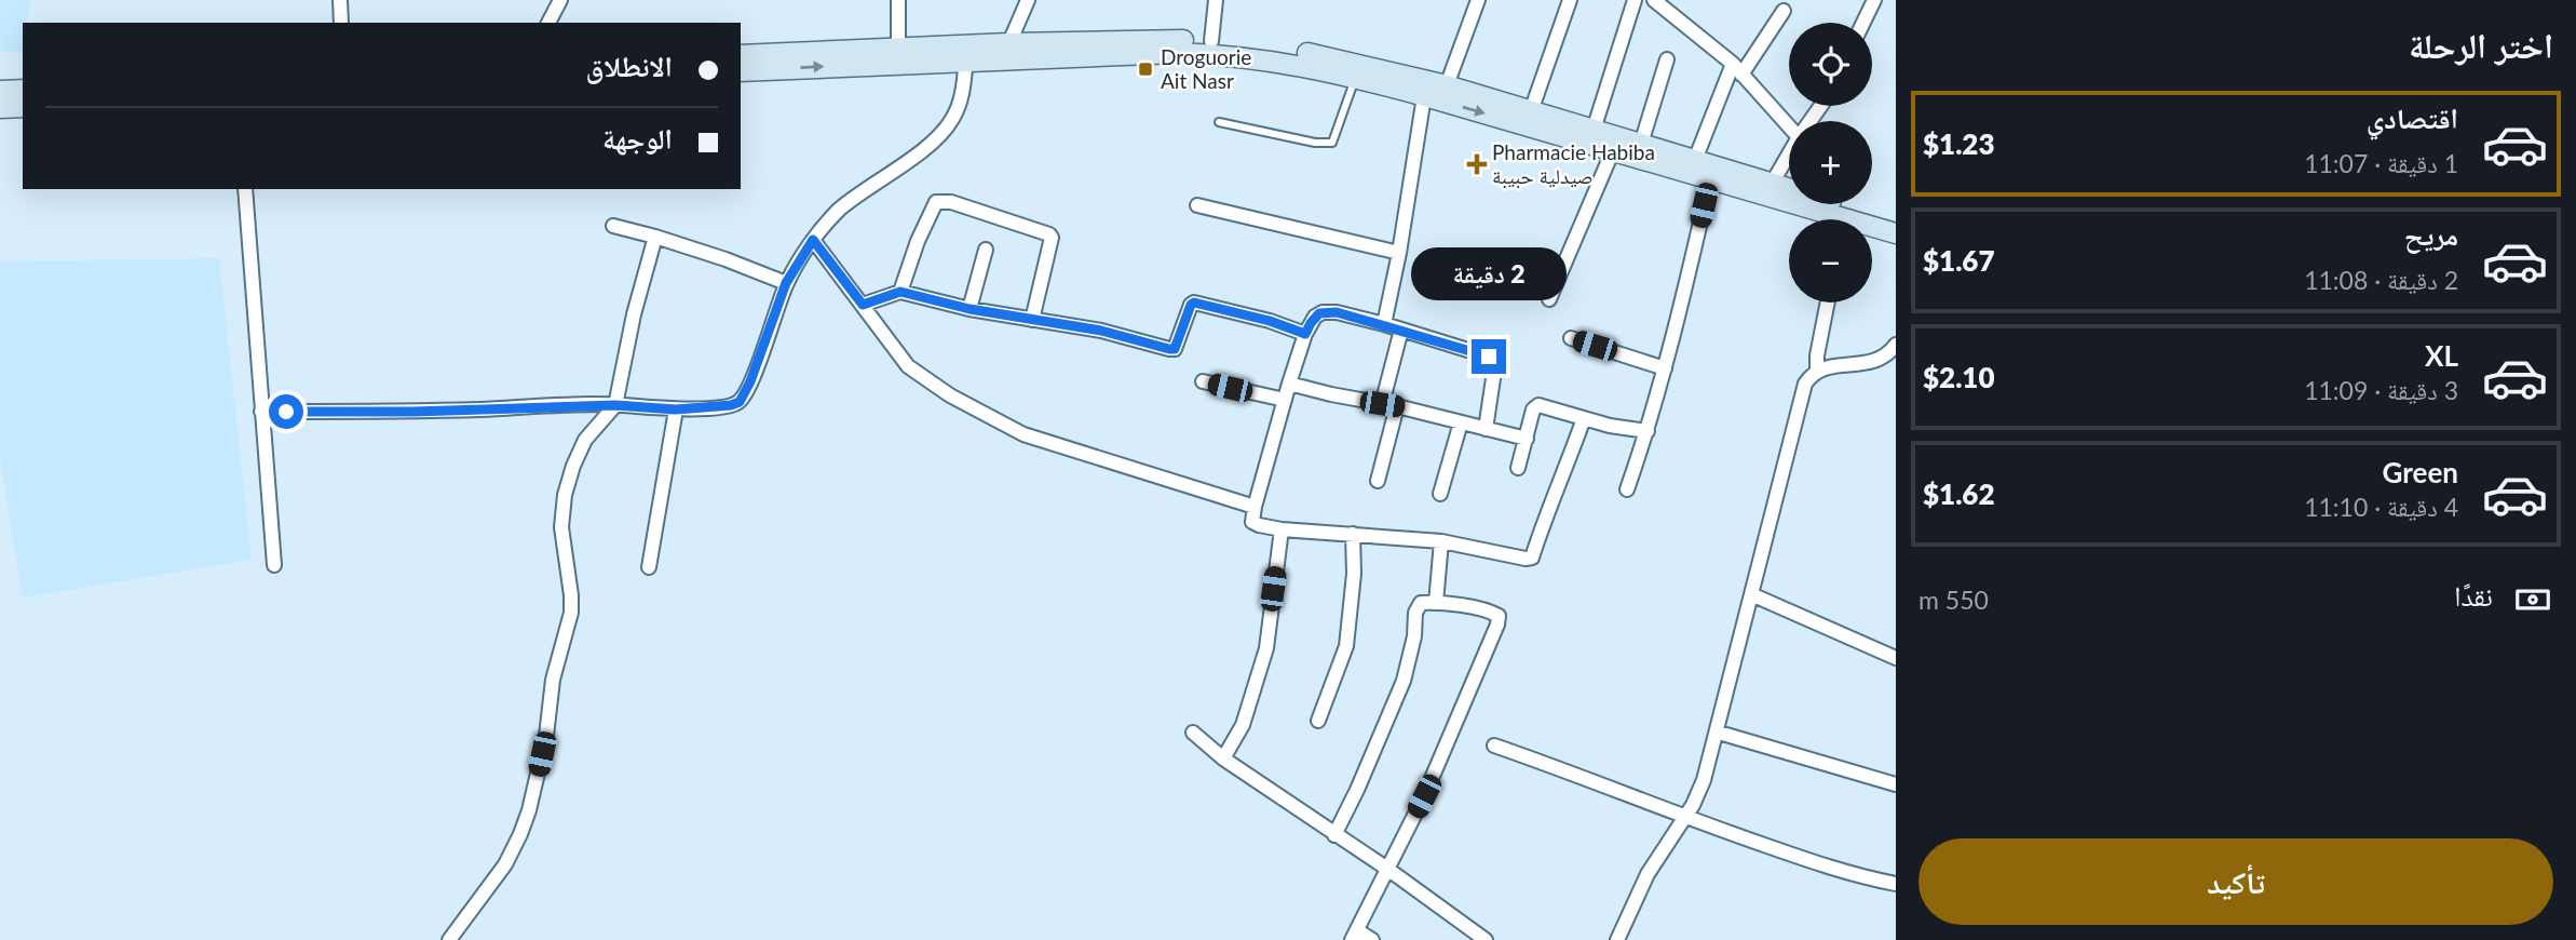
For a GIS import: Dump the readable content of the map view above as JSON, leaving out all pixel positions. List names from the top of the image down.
{
  "places": {
    "transit": ["Droguorie Ait Nasr"],
    "health": ["Pharmacie Habiba صيدلية حبيبة"]
  },
  "page": {
    "heading": "اختر الرحلة",
    "map_buttons": ["+", "−"],
    "banner": ["الانطلاق", "الوجهة"],
    "list": [
      {
        "name": "اقتصادي",
        "note": "1 دقيقة · 11:07",
        "value": "$1.23"
      },
      {
        "name": "مريح",
        "note": "2 دقيقة · 11:08",
        "value": "$1.67"
      },
      {
        "name": "XL",
        "note": "3 دقيقة · 11:09",
        "value": "$2.10"
      },
      {
        "name": "Green",
        "note": "4 دقيقة · 11:10",
        "value": "$1.62"
      }
    ],
    "bubble": "2 دقيقة",
    "pay": ["نقدًا", "550 m"],
    "buttons": "تأكيد"
  }
}
